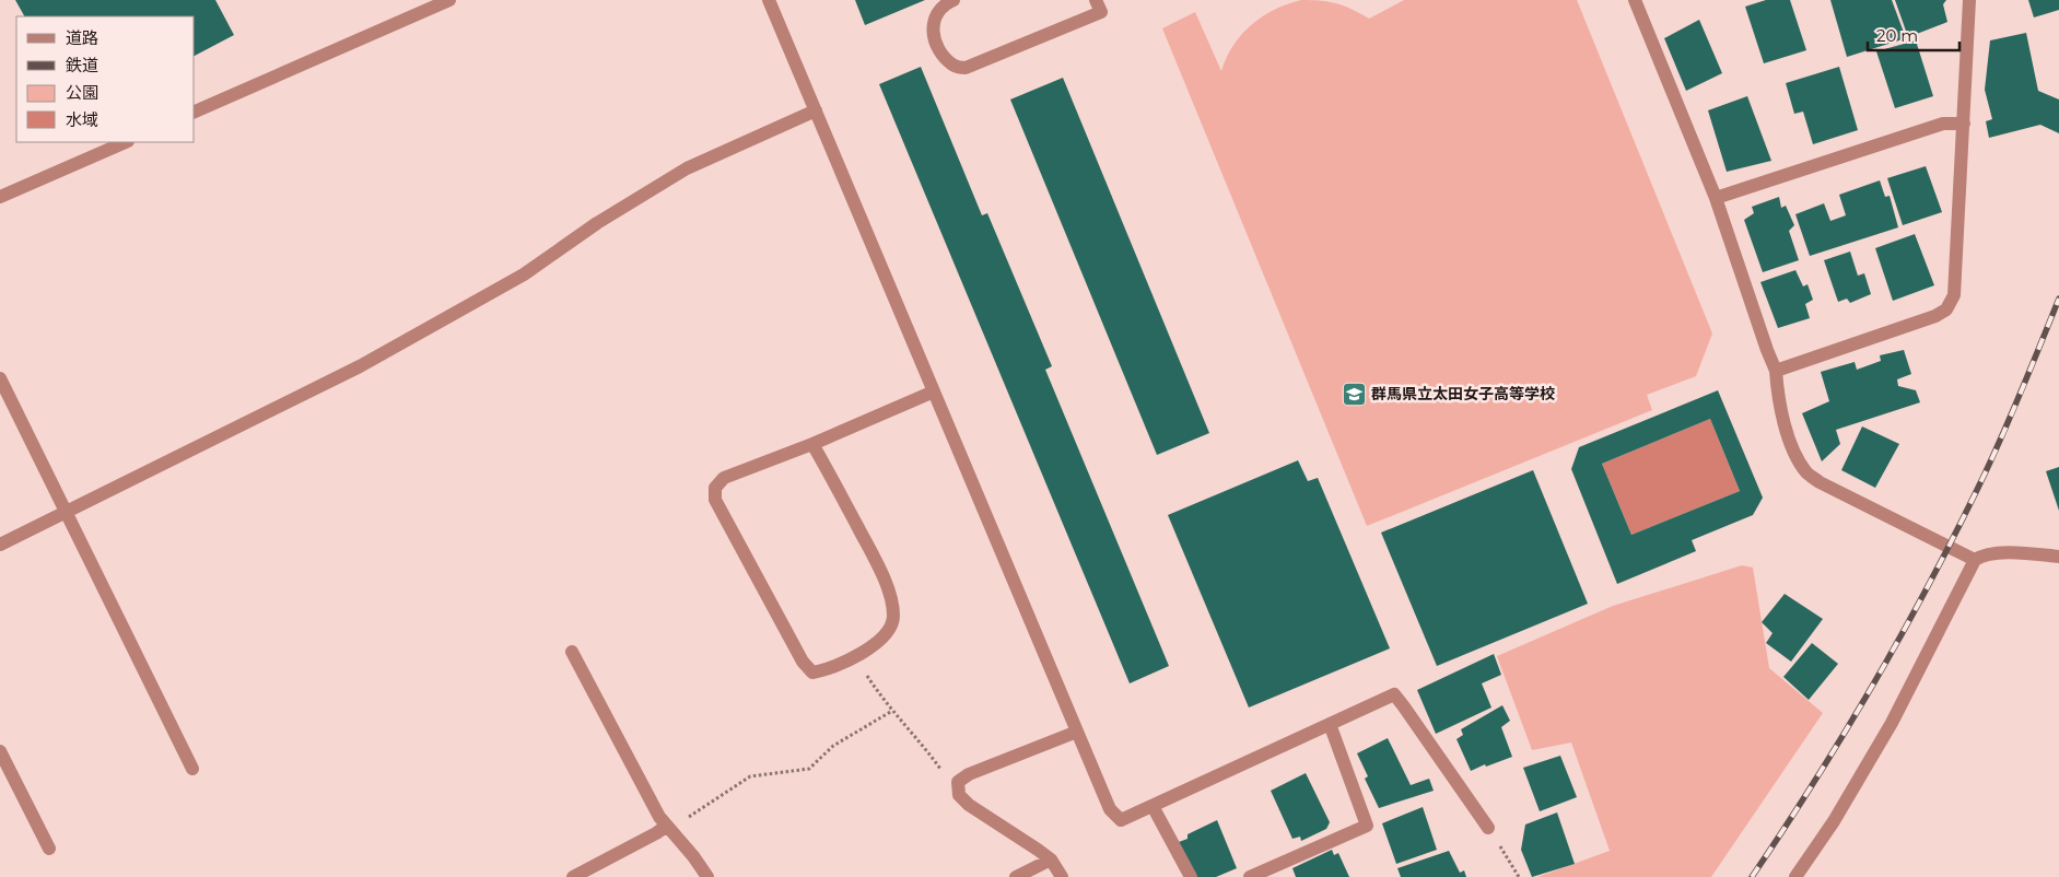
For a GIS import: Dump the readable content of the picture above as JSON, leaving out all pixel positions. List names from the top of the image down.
{
  "places": {
    "school or university": ["群馬県立太田女子高等学校"]
  },
  "legend": [
    "道路",
    "鉄道",
    "公園",
    "水域"
  ],
  "scale_bar": "20 m"
}
